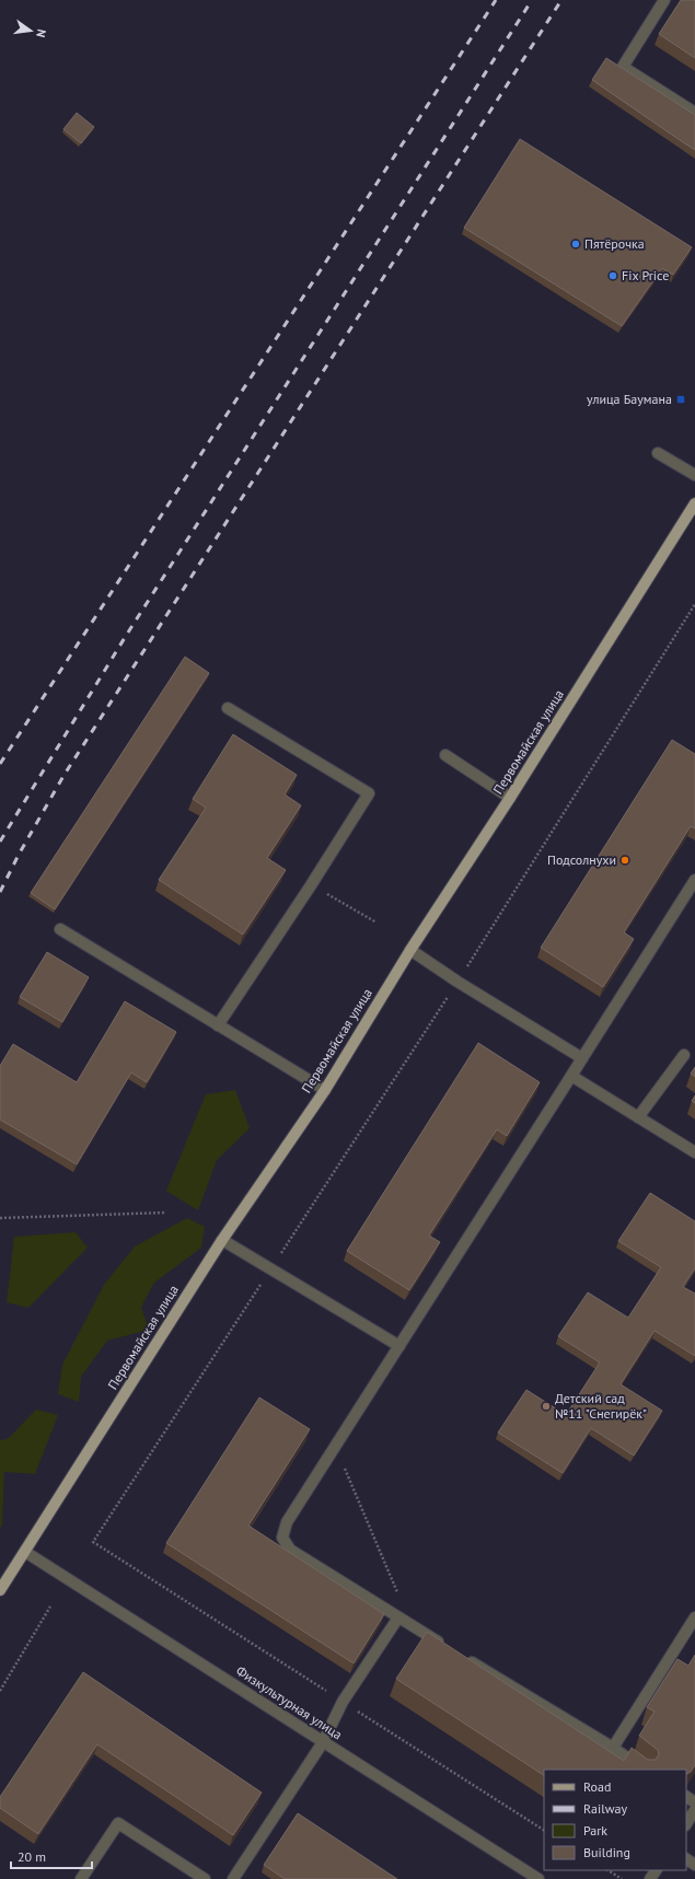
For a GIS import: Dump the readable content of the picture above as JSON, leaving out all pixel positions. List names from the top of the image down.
{
  "streets": {
    "main road": ["Первомайская улица"],
    "street": ["Физкультурная улица"]
  },
  "crossings": [
    ["Первомайская улица", "Физкультурная улица"]
  ],
  "places": {
    "other": [
      "Пятёрочка",
      "Fix Price",
      "Подсолнухи",
      "Детский сад №11 \"Снегирёк\""
    ],
    "transit": ["улица Баумана"]
  },
  "legend": [
    "Road",
    "Railway",
    "Park",
    "Building"
  ],
  "scale_bar": "20 m",
  "north": "right"
}
